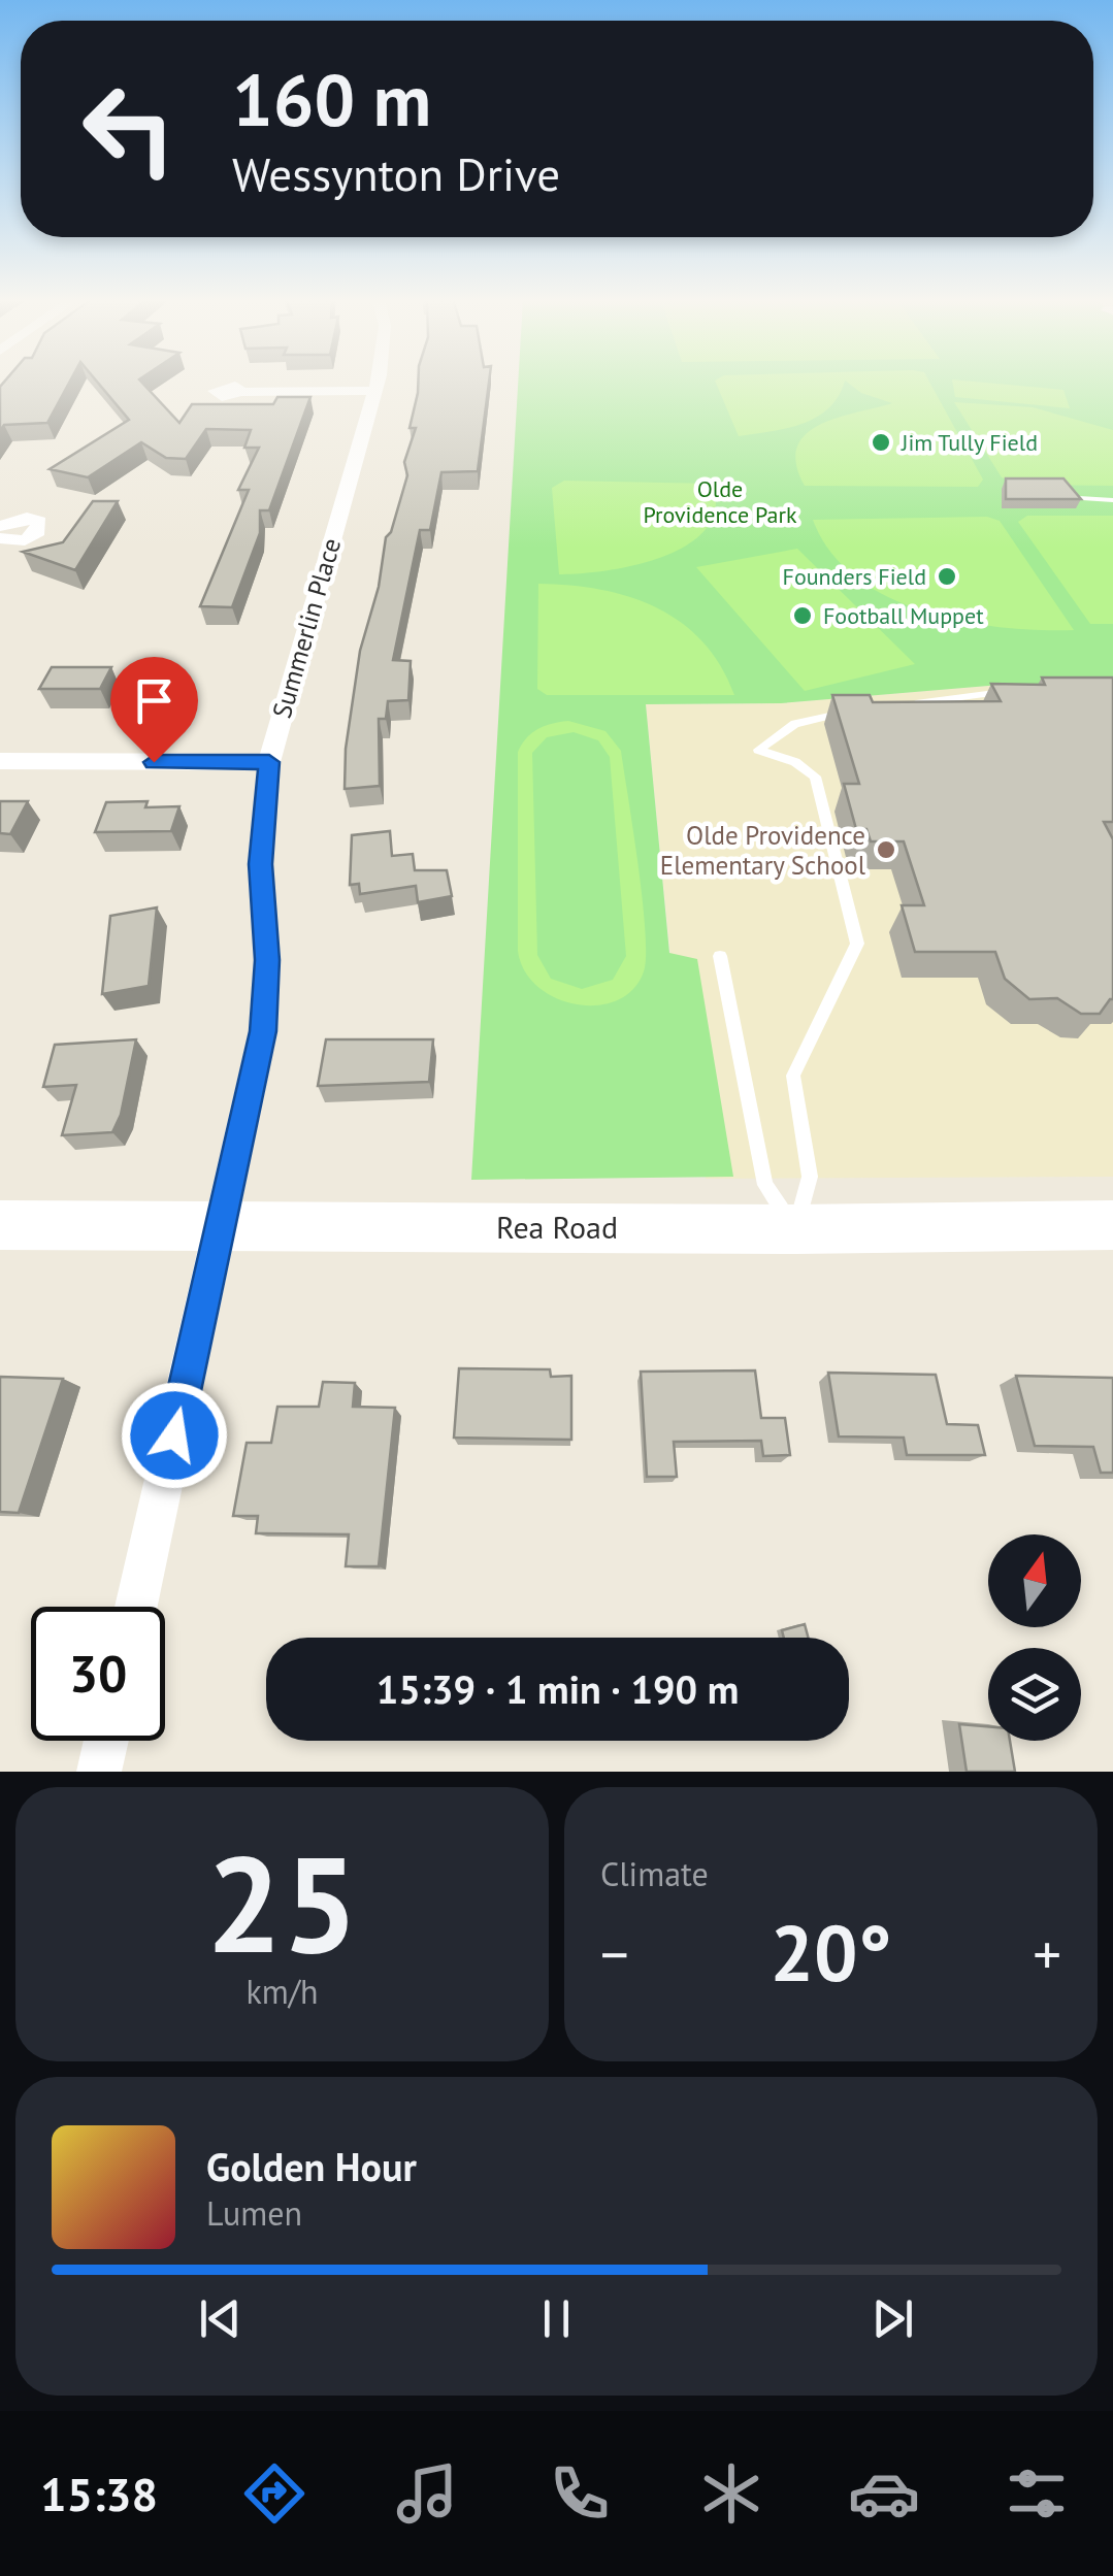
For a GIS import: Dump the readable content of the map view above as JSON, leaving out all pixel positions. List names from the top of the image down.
{
  "streets": {
    "main road": ["Rea Road"],
    "street": ["Summerlin Place"]
  },
  "crossings": [
    ["Summerlin Place", "Rea Road"]
  ],
  "parks": ["Olde Providence Park"],
  "places": [
    "Jim Tully Field",
    "Founders Field",
    "Football Muppet",
    "Olde Providence Elementary School"
  ],
  "north": "top",
  "page": {
    "turn": ["160 m", "Wessynton Drive"],
    "limit": "30",
    "trip": "15:39 · 1 min · 190 m",
    "tile": [
      ["25", "km/h"],
      "Climate"
    ],
    "heat": ["−", "20°", "+"],
    "song": ["Golden Hour", "Lumen"],
    "tabs": "15:38"
  }
}
